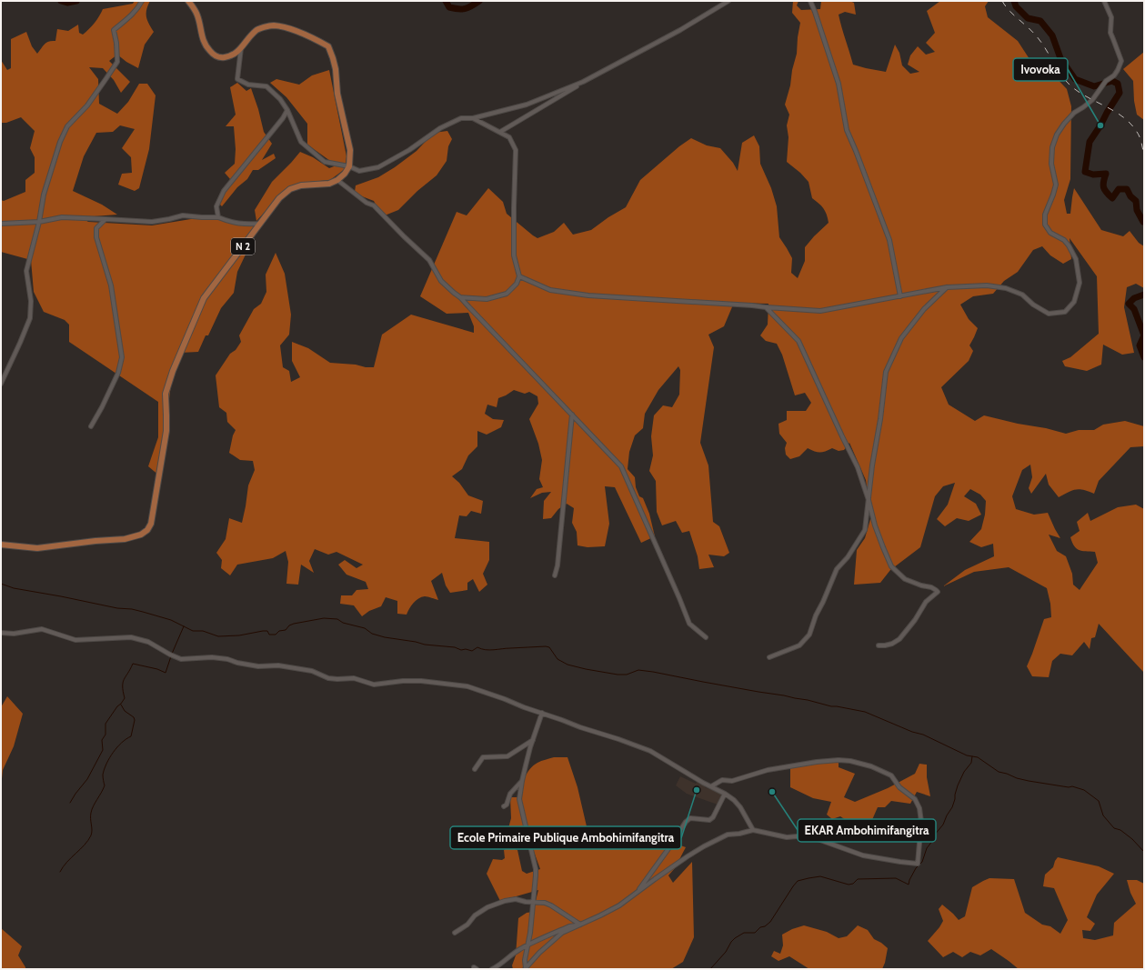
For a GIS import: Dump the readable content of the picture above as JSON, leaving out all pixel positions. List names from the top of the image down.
{
  "streets": {
    "main road": ["N 2"]
  },
  "places": ["Ivovoka", "Ecole Primaire Publique Ambohimifangitra", "EKAR Ambohimifangitra"]
}
